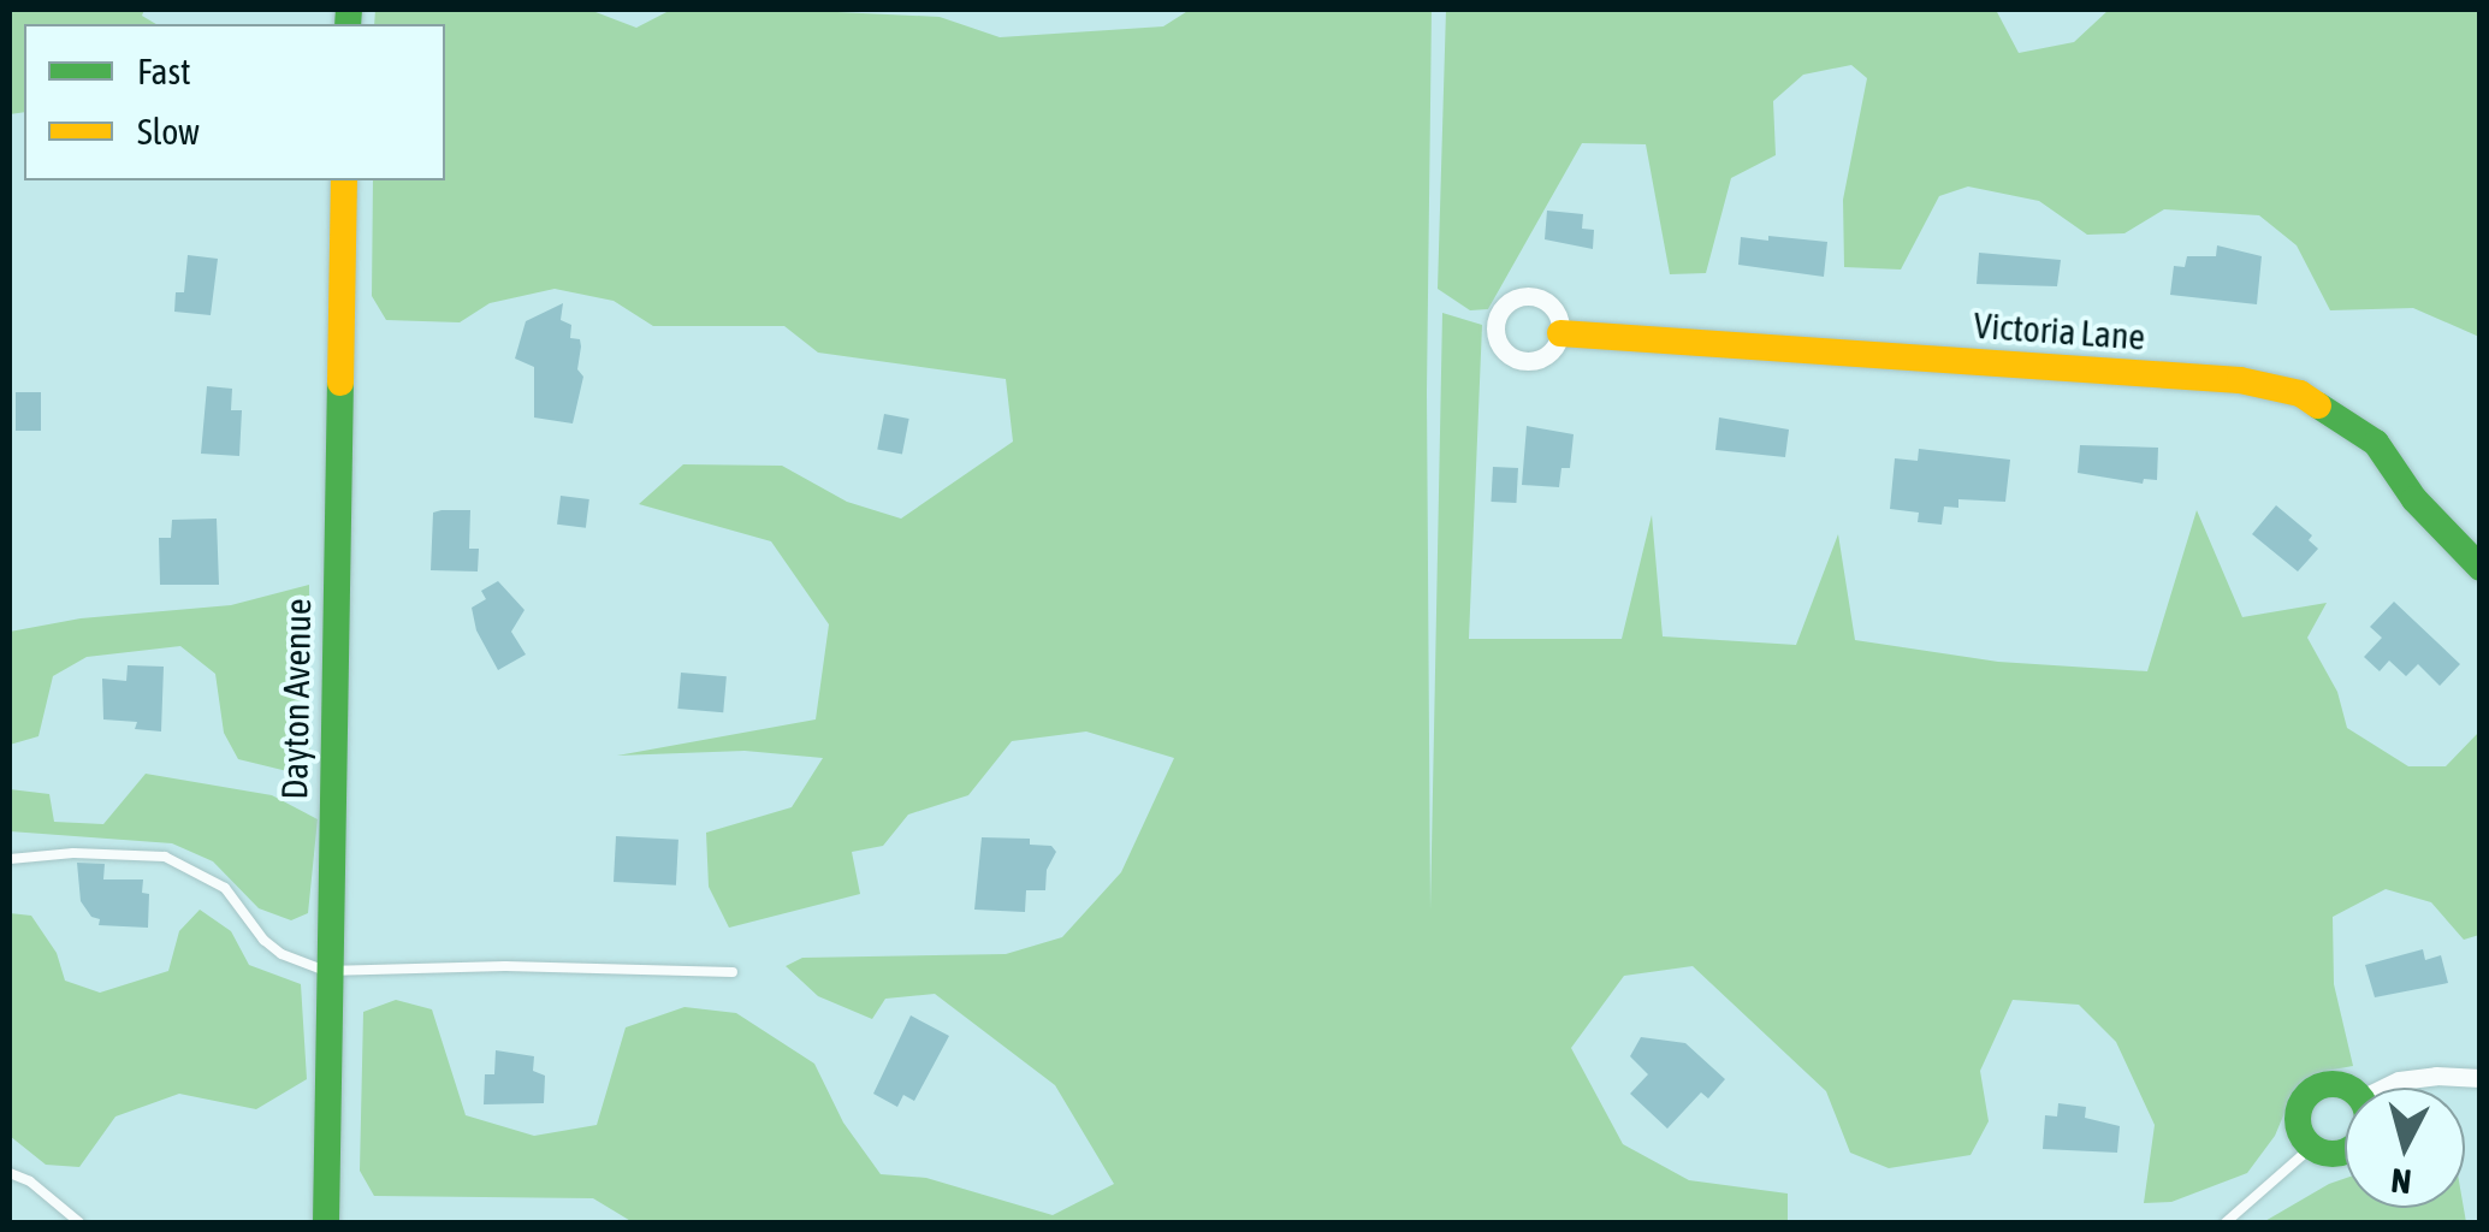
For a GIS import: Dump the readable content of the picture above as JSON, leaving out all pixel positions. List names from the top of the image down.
{
  "streets": {
    "street": ["Victoria Lane", "Dayton Avenue"]
  },
  "legend": ["Fast", "Slow"],
  "north": "bottom"
}
